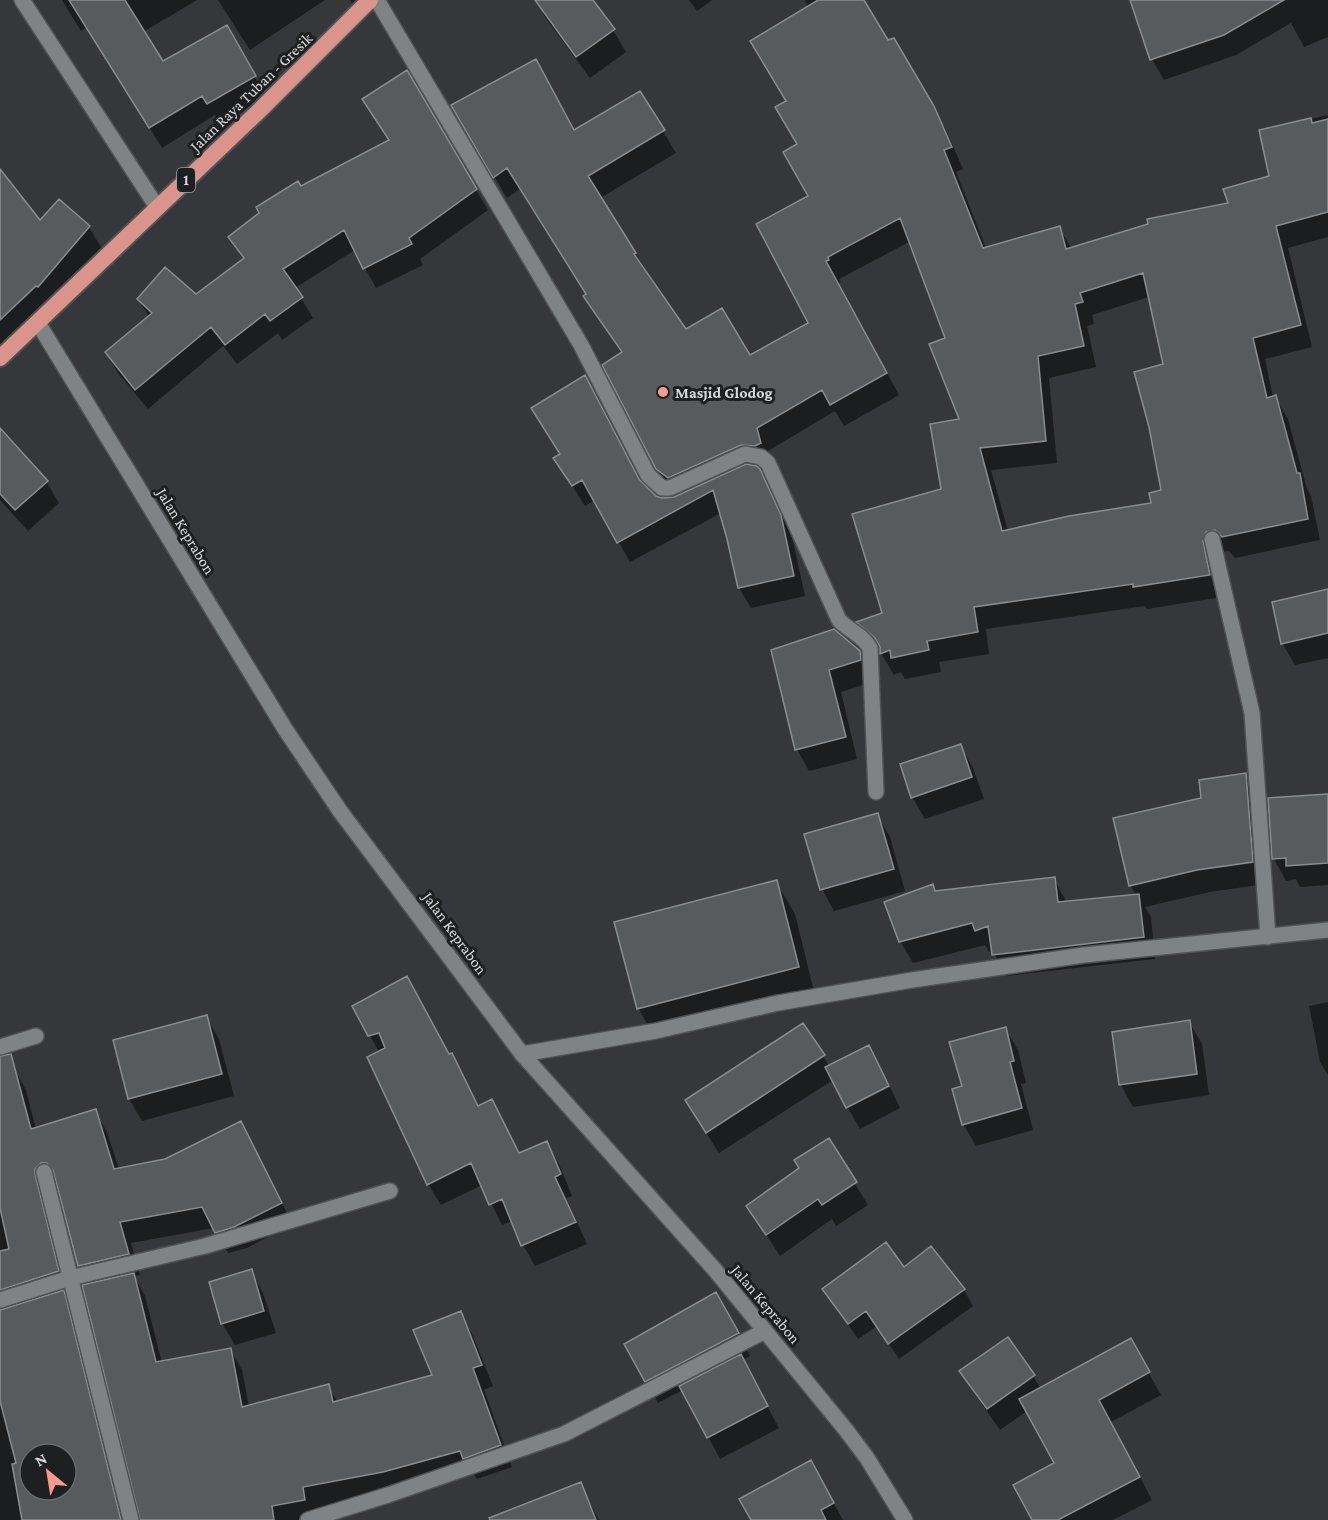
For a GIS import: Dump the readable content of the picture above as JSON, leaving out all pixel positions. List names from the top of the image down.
{
  "streets": {
    "highway": ["Jalan Raya Tuban - Gresik", "1"],
    "street": ["Jalan Keprabon"]
  },
  "crossings": [
    ["Jalan Raya Tuban - Gresik", "Jalan Keprabon"]
  ],
  "places": ["Masjid Glodog"],
  "north": "top left"
}
